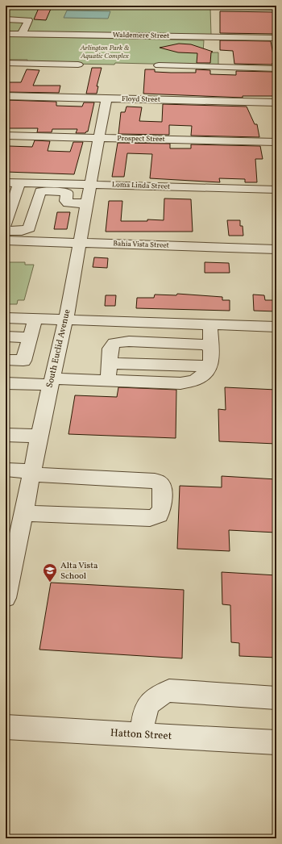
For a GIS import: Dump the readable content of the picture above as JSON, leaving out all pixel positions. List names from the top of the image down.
{
  "streets": {
    "street": [
      "Waldemere Street",
      "Floyd Street",
      "Prospect Street",
      "Loma Linda Street",
      "Bahia Vista Street",
      "South Euclid Avenue",
      "Hatton Street"
    ]
  },
  "crossings": [
    ["Floyd Street", "South Euclid Avenue"],
    ["Prospect Street", "South Euclid Avenue"],
    ["Loma Linda Street", "South Euclid Avenue"],
    ["Bahia Vista Street", "South Euclid Avenue"]
  ],
  "parks": ["Arlington Park & Aquatic Complex"],
  "places": {
    "school or university": ["Alta Vista School"]
  }
}
